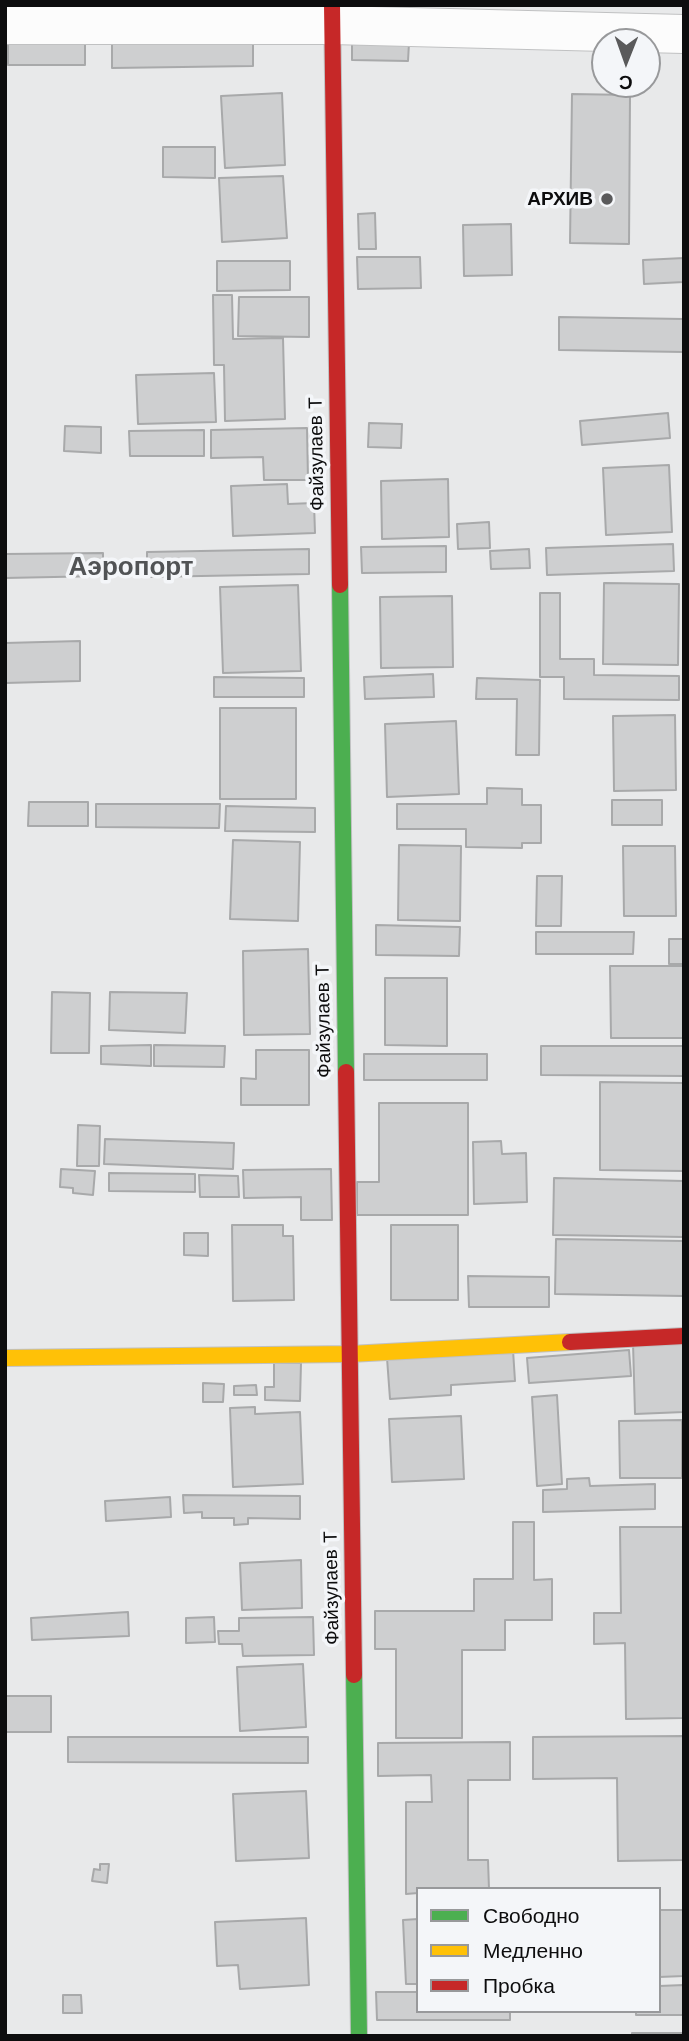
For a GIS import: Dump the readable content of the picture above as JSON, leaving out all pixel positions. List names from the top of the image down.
{
  "streets": {
    "street": ["Файзулаев Т"]
  },
  "districts": ["Аэропорт"],
  "places": ["АРХИВ"],
  "legend": ["Свободно", "Медленно", "Пробка"],
  "north": "bottom"
}
